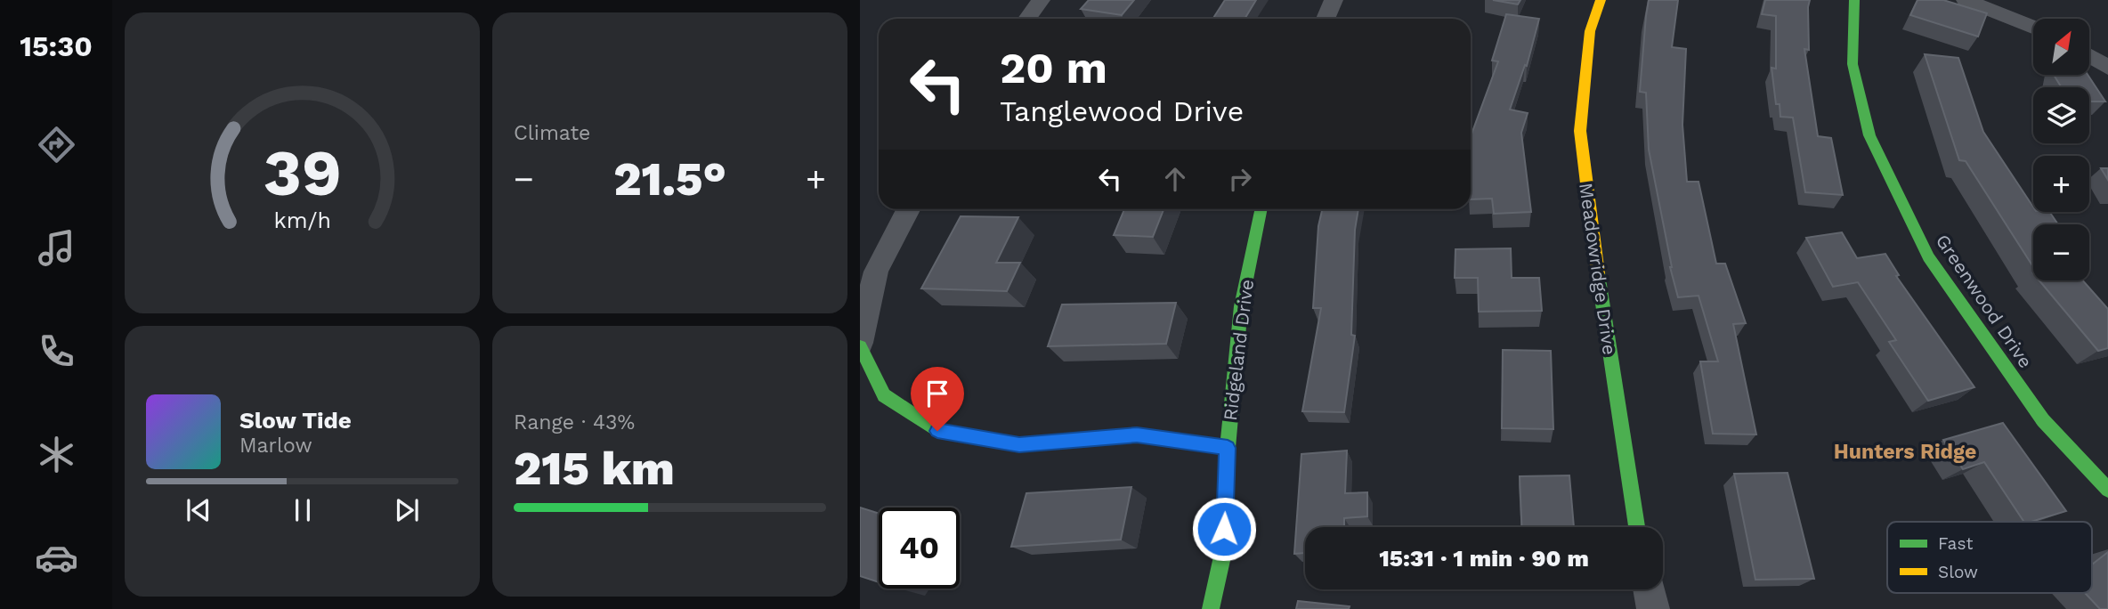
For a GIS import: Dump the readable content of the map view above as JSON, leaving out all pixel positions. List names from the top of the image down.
{
  "streets": {
    "street": ["Meadowridge Drive", "Greenwood Drive", "Ridgeland Drive"]
  },
  "districts": ["Hunters Ridge"],
  "legend": ["Fast", "Slow"],
  "north": "top right",
  "page": {
    "tabs": "15:30",
    "tile": [
      "Climate",
      ["Range · 43%", "215 km"]
    ],
    "map_buttons": ["+", "−"],
    "turn": ["20 m", "Tanglewood Drive"],
    "heat": ["−", "21.5°", "+"],
    "song": ["Slow Tide", "Marlow"],
    "limit": "40",
    "trip": "15:31 · 1 min · 90 m",
    "gauge": ["39", "km/h"]
  }
}
